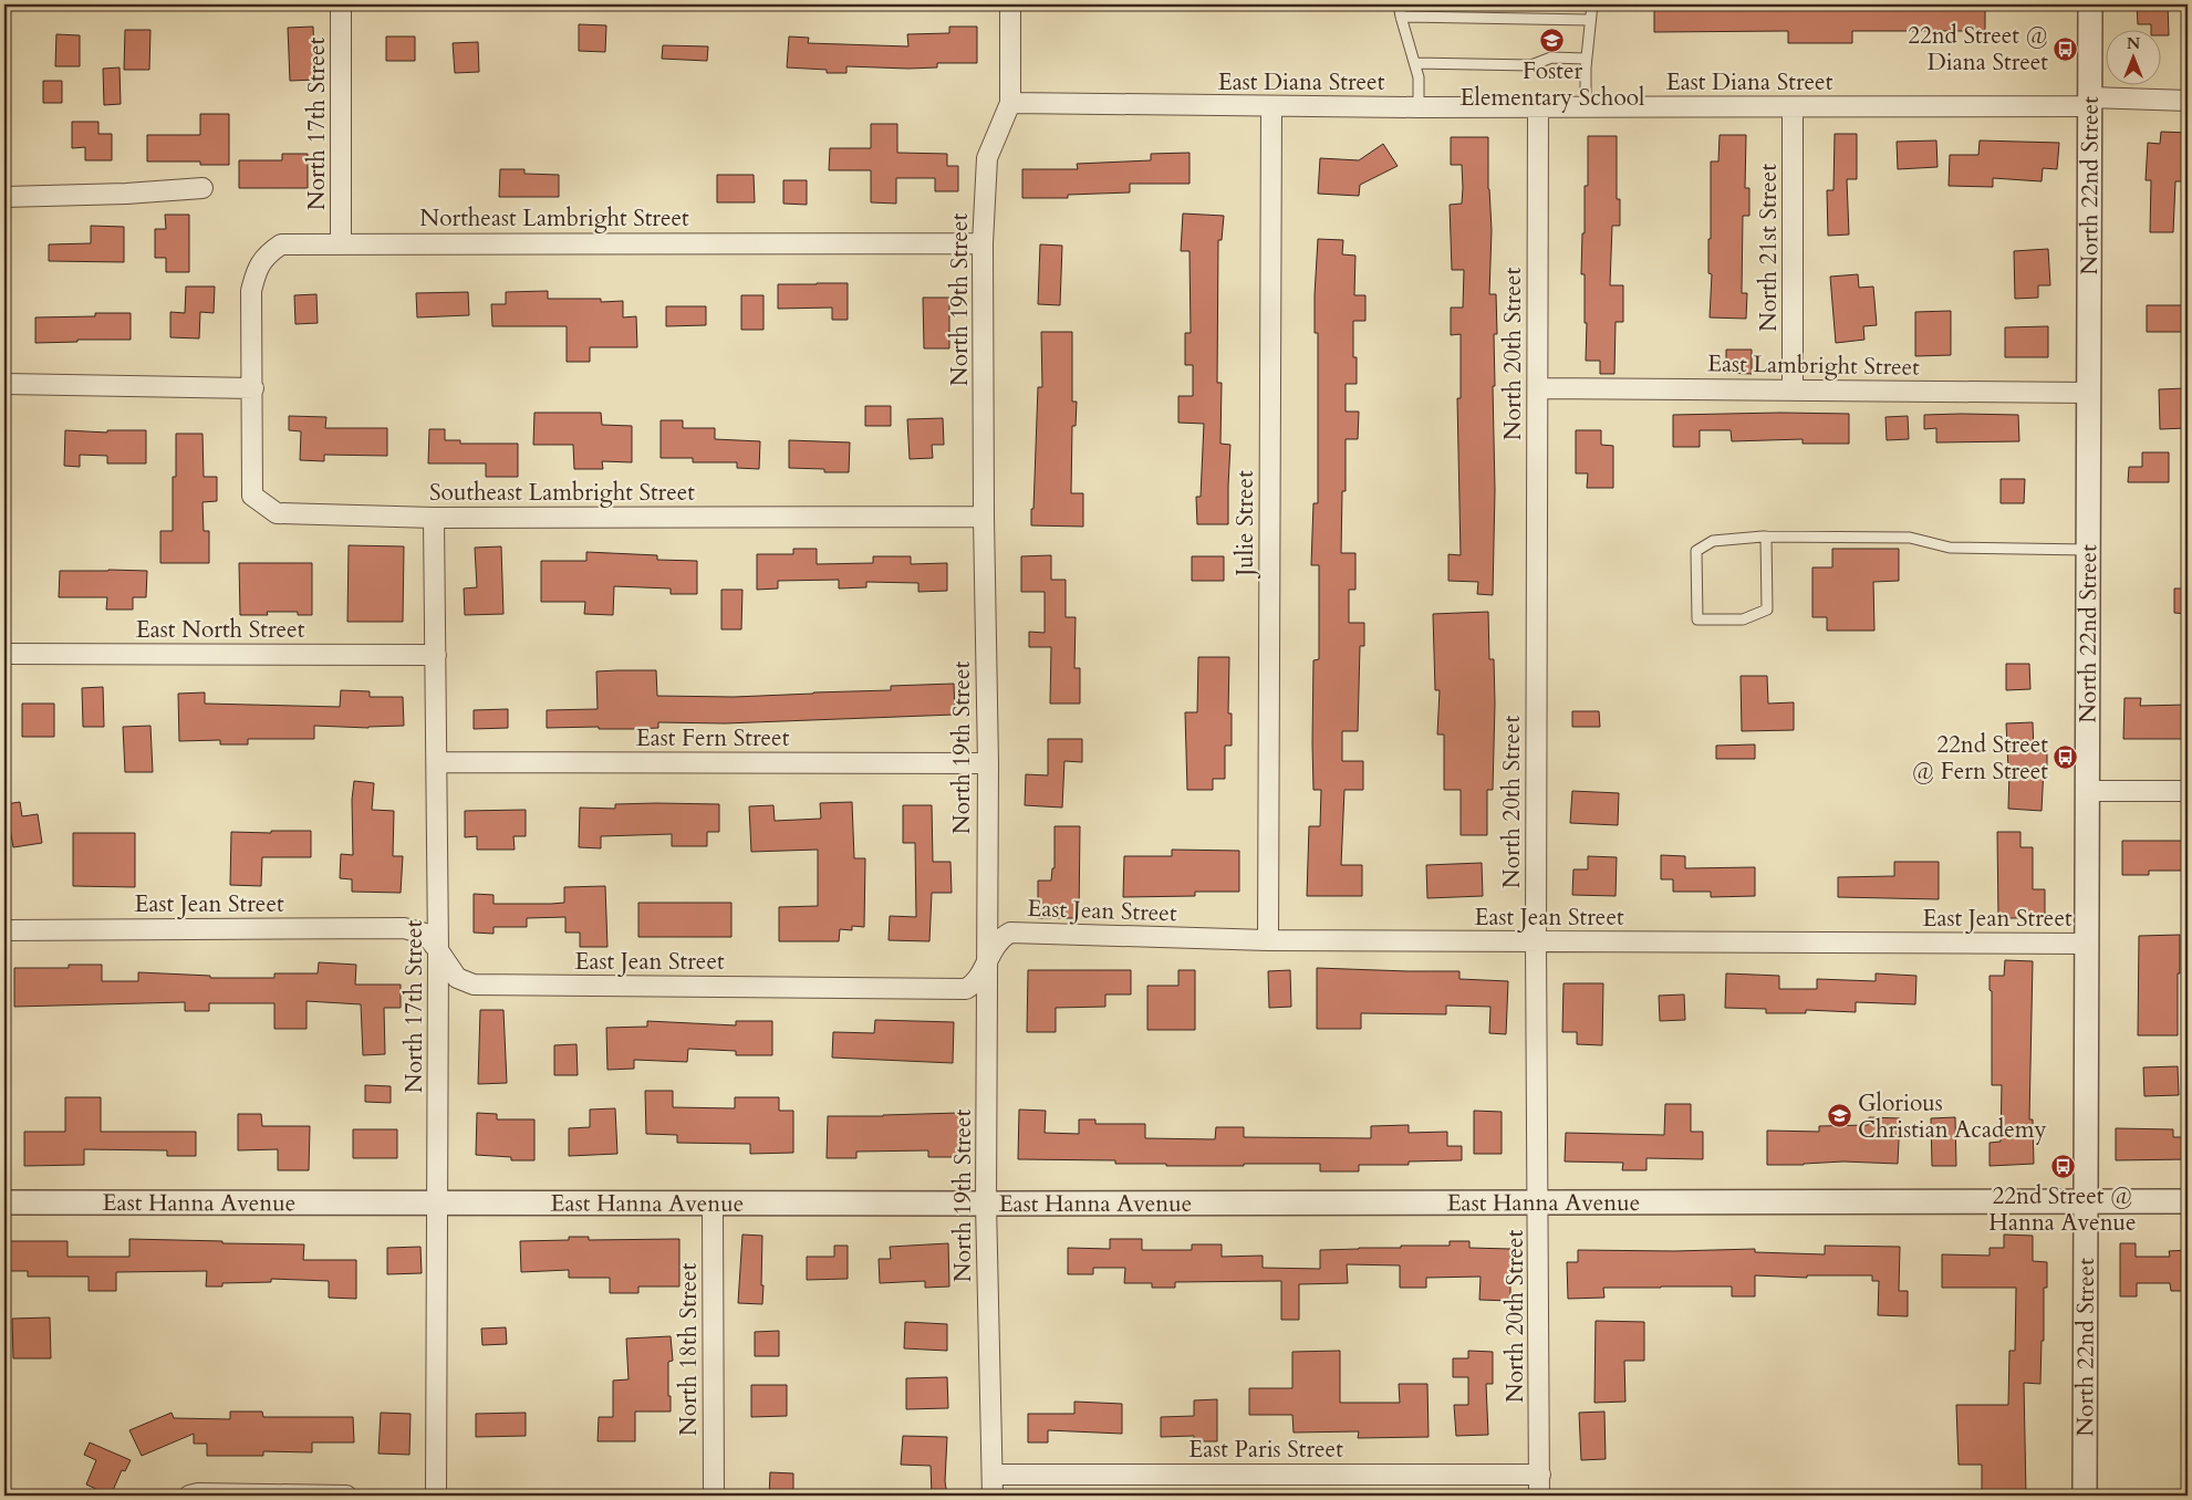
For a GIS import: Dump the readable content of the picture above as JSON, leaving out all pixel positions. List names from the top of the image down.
{
  "streets": {
    "street": [
      "East Diana Street",
      "North 17th Street",
      "North 22nd Street",
      "Northeast Lambright Street",
      "North 21st Street",
      "North 19th Street",
      "North 20th Street",
      "East Lambright Street",
      "Southeast Lambright Street",
      "Julie Street",
      "East North Street",
      "East Fern Street",
      "East Jean Street",
      "East Hanna Avenue",
      "North 18th Street",
      "East Paris Street"
    ]
  },
  "crossings": [
    ["East Diana Street", "North 22nd Street"],
    ["East Diana Street", "North 21st Street"],
    ["East Diana Street", "North 19th Street"],
    ["East Diana Street", "North 20th Street"],
    ["East Diana Street", "Julie Street"],
    ["North 17th Street", "Northeast Lambright Street"],
    ["North 17th Street", "Southeast Lambright Street"],
    ["North 17th Street", "East North Street"],
    ["North 17th Street", "East Fern Street"],
    ["North 17th Street", "East Jean Street"],
    ["North 17th Street", "East Hanna Avenue"],
    ["North 22nd Street", "East Lambright Street"],
    ["North 22nd Street", "East Jean Street"],
    ["North 22nd Street", "East Hanna Avenue"],
    ["Northeast Lambright Street", "North 19th Street"],
    ["Northeast Lambright Street", "Southeast Lambright Street"],
    ["North 21st Street", "East Lambright Street"],
    ["North 19th Street", "Southeast Lambright Street"],
    ["North 19th Street", "East Fern Street"],
    ["North 19th Street", "East Jean Street"],
    ["North 19th Street", "East Hanna Avenue"],
    ["North 19th Street", "East Paris Street"],
    ["North 20th Street", "East Lambright Street"],
    ["North 20th Street", "East Jean Street"],
    ["North 20th Street", "East Hanna Avenue"],
    ["North 20th Street", "East Paris Street"],
    ["Julie Street", "East Jean Street"],
    ["East Hanna Avenue", "North 18th Street"]
  ],
  "places": {
    "school or university": ["Foster Elementary School", "Glorious Christian Academy"],
    "bus stop": ["22nd Street @ Diana Street", "22nd Street @ Fern Street", "22nd Street @ Hanna Avenue"]
  },
  "north": "top"
}
